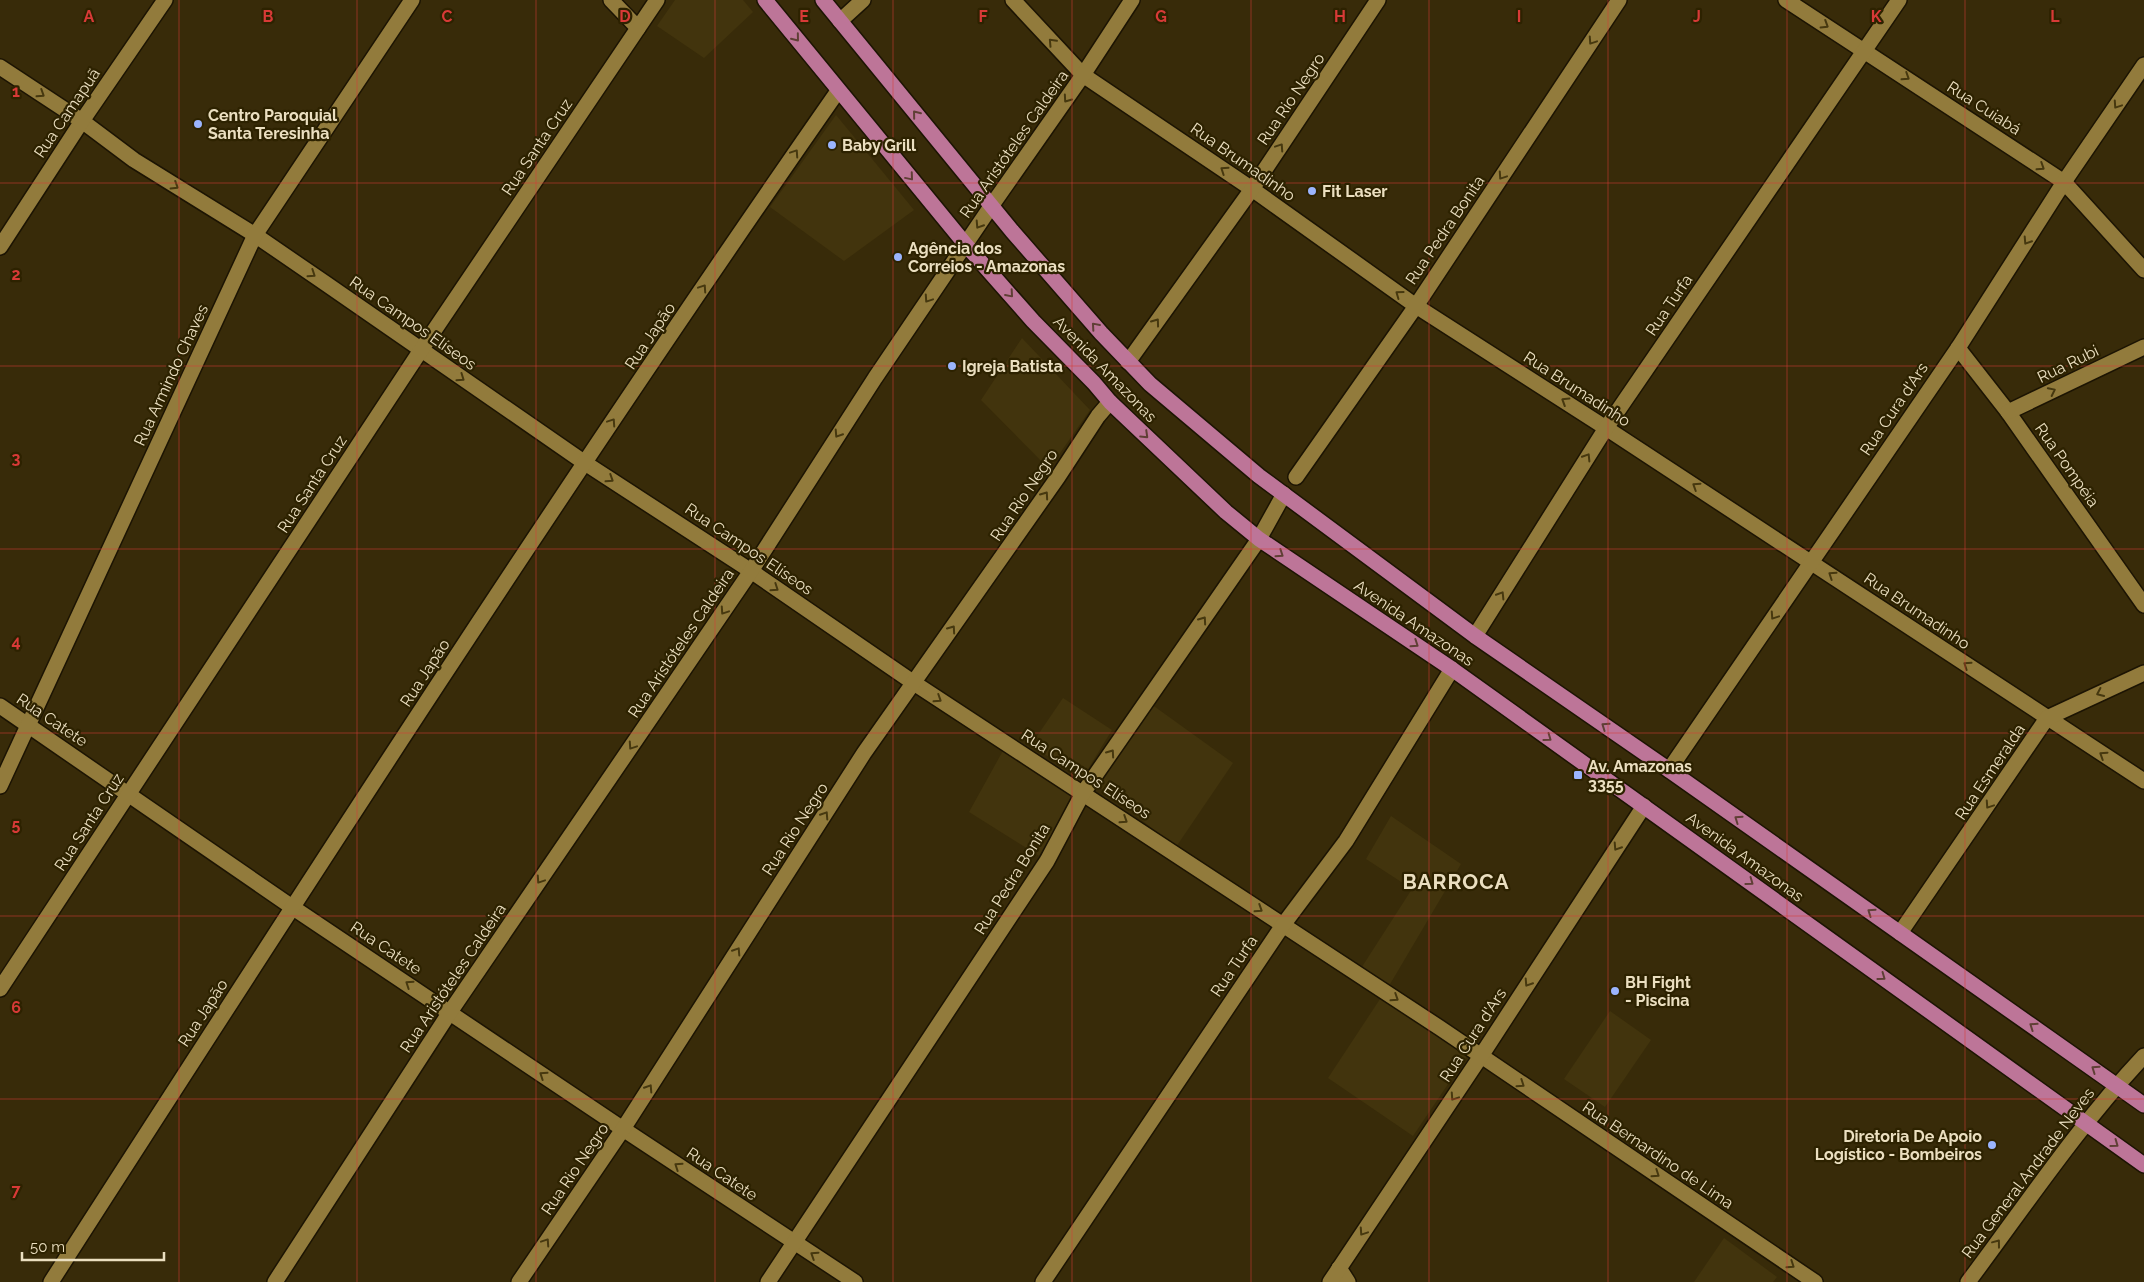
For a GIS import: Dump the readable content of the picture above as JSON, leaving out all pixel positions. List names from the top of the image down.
{
  "streets": {
    "main road": ["Avenida Amazonas"],
    "street": [
      "Rua Rio Negro",
      "Rua Cuiabá",
      "Rua Camapuã",
      "Rua Aristóteles Caldeira",
      "Rua Santa Cruz",
      "Rua Brumadinho",
      "Rua Pedra Bonita",
      "Rua Turfa",
      "Rua Campos Elíseos",
      "Rua Japão",
      "Rua Rubi",
      "Rua Armindo Chaves",
      "Rua Cura d'Ars",
      "Rua Pompéia",
      "Rua Catete",
      "Rua Esmeralda",
      "Rua Bernardino de Lima",
      "Rua General Andrade Neves"
    ]
  },
  "crossings": [
    ["Rua Rio Negro", "Rua Brumadinho"],
    ["Rua Rio Negro", "Rua Campos Elíseos"],
    ["Rua Rio Negro", "Avenida Amazonas"],
    ["Rua Rio Negro", "Rua Catete"],
    ["Rua Cuiabá", "Rua Turfa"],
    ["Rua Cuiabá", "Rua Cura d'Ars"],
    ["Rua Camapuã", "Rua Campos Elíseos"],
    ["Rua Aristóteles Caldeira", "Rua Brumadinho"],
    ["Rua Aristóteles Caldeira", "Rua Campos Elíseos"],
    ["Rua Aristóteles Caldeira", "Avenida Amazonas"],
    ["Rua Aristóteles Caldeira", "Rua Catete"],
    ["Rua Santa Cruz", "Rua Campos Elíseos"],
    ["Rua Santa Cruz", "Rua Catete"],
    ["Rua Brumadinho", "Rua Pedra Bonita"],
    ["Rua Brumadinho", "Rua Turfa"],
    ["Rua Brumadinho", "Rua Cura d'Ars"],
    ["Rua Brumadinho", "Rua Esmeralda"],
    ["Rua Pedra Bonita", "Rua Campos Elíseos"],
    ["Rua Pedra Bonita", "Avenida Amazonas"],
    ["Rua Pedra Bonita", "Rua Catete"],
    ["Rua Turfa", "Rua Campos Elíseos"],
    ["Rua Turfa", "Avenida Amazonas"],
    ["Rua Campos Elíseos", "Rua Japão"],
    ["Rua Campos Elíseos", "Rua Armindo Chaves"],
    ["Rua Campos Elíseos", "Rua Cura d'Ars"],
    ["Rua Campos Elíseos", "Rua Bernardino de Lima"],
    ["Rua Japão", "Avenida Amazonas"],
    ["Rua Japão", "Rua Catete"],
    ["Rua Rubi", "Rua Pompéia"],
    ["Avenida Amazonas", "Rua Cura d'Ars"],
    ["Avenida Amazonas", "Rua Esmeralda"],
    ["Avenida Amazonas", "Rua General Andrade Neves"],
    ["Rua Armindo Chaves", "Rua Catete"],
    ["Rua Cura d'Ars", "Rua Pompéia"],
    ["Rua Cura d'Ars", "Rua Bernardino de Lima"]
  ],
  "one_way": [
    "Rua Rio Negro",
    "Rua Cuiabá",
    "Rua Aristóteles Caldeira",
    "Rua Brumadinho",
    "Rua Campos Elíseos",
    "Rua Rubi",
    "Rua Cura d'Ars",
    "Rua Catete",
    "Rua Esmeralda",
    "Rua Bernardino de Lima",
    "Rua General Andrade Neves"
  ],
  "districts": ["BARROCA"],
  "places": {
    "other": [
      "Centro Paroquial Santa Teresinha",
      "Baby Grill",
      "Fit Laser",
      "Agência dos Correios - Amazonas",
      "Igreja Batista",
      "BH Fight - Piscina",
      "Diretoria De Apoio Logístico - Bombeiros"
    ],
    "transit": ["Av. Amazonas 3355"]
  },
  "scale_bar": "50 m",
  "grid": {
    "columns": [
      "A",
      "B",
      "C",
      "D",
      "E",
      "F",
      "G",
      "H",
      "I",
      "J",
      "K",
      "L"
    ],
    "rows": [
      "1",
      "2",
      "3",
      "4",
      "5",
      "6",
      "7"
    ]
  }
}
